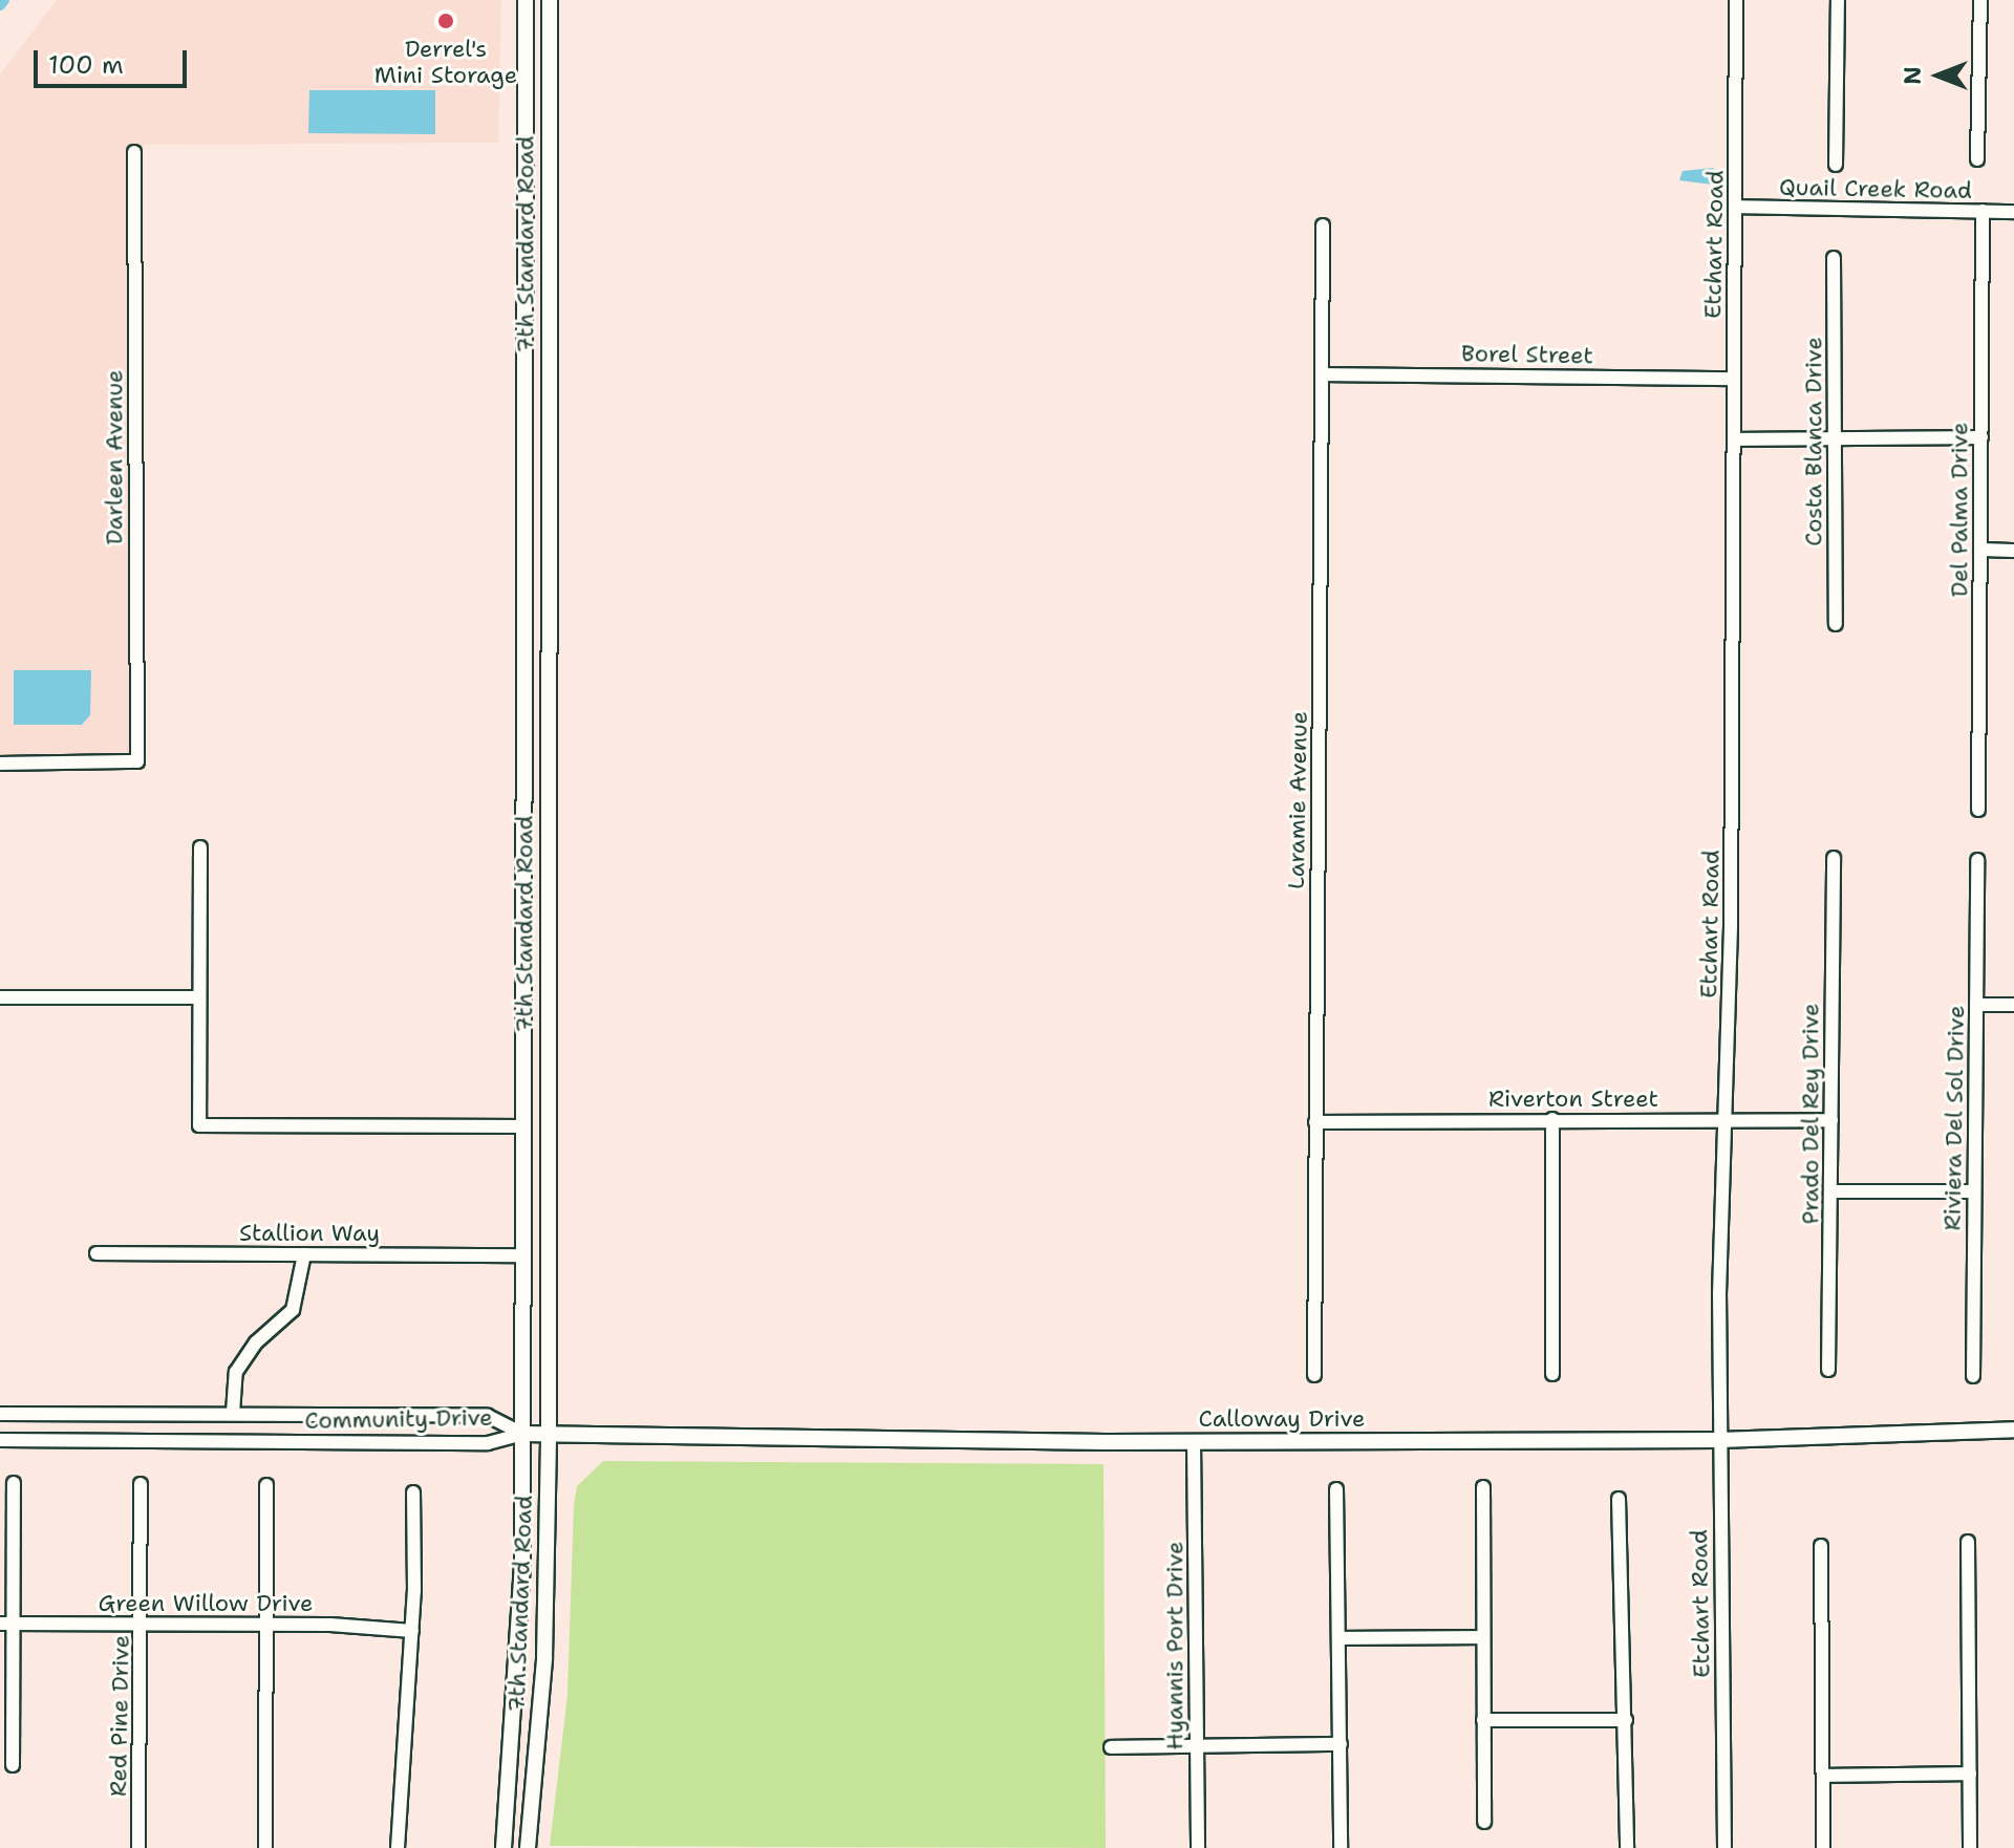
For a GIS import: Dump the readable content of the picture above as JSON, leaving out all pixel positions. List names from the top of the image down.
{
  "streets": {
    "main road": ["7th Standard Road", "Calloway Drive"],
    "street": [
      "Quail Creek Road",
      "Etchart Road",
      "Borel Street",
      "Costa Blanca Drive",
      "Darleen Avenue",
      "Del Palma Drive",
      "Laramie Avenue",
      "Riverton Street",
      "Prado Del Rey Drive",
      "Riviera Del Sol Drive",
      "Stallion Way",
      "Community Drive",
      "Green Willow Drive",
      "Hyannis Port Drive",
      "Red Pine Drive"
    ]
  },
  "crossings": [
    ["Quail Creek Road", "Etchart Road"],
    ["Quail Creek Road", "Del Palma Drive"],
    ["7th Standard Road", "Stallion Way"],
    ["7th Standard Road", "Community Drive"],
    ["7th Standard Road", "Calloway Drive"],
    ["Etchart Road", "Borel Street"],
    ["Etchart Road", "Riverton Street"],
    ["Etchart Road", "Calloway Drive"],
    ["Borel Street", "Laramie Avenue"],
    ["Laramie Avenue", "Riverton Street"],
    ["Riverton Street", "Prado Del Rey Drive"],
    ["Community Drive", "Calloway Drive"],
    ["Calloway Drive", "Hyannis Port Drive"],
    ["Green Willow Drive", "Red Pine Drive"]
  ],
  "places": ["Derrel's Mini Storage"],
  "scale_bar": "100 m",
  "north": "left"
}
